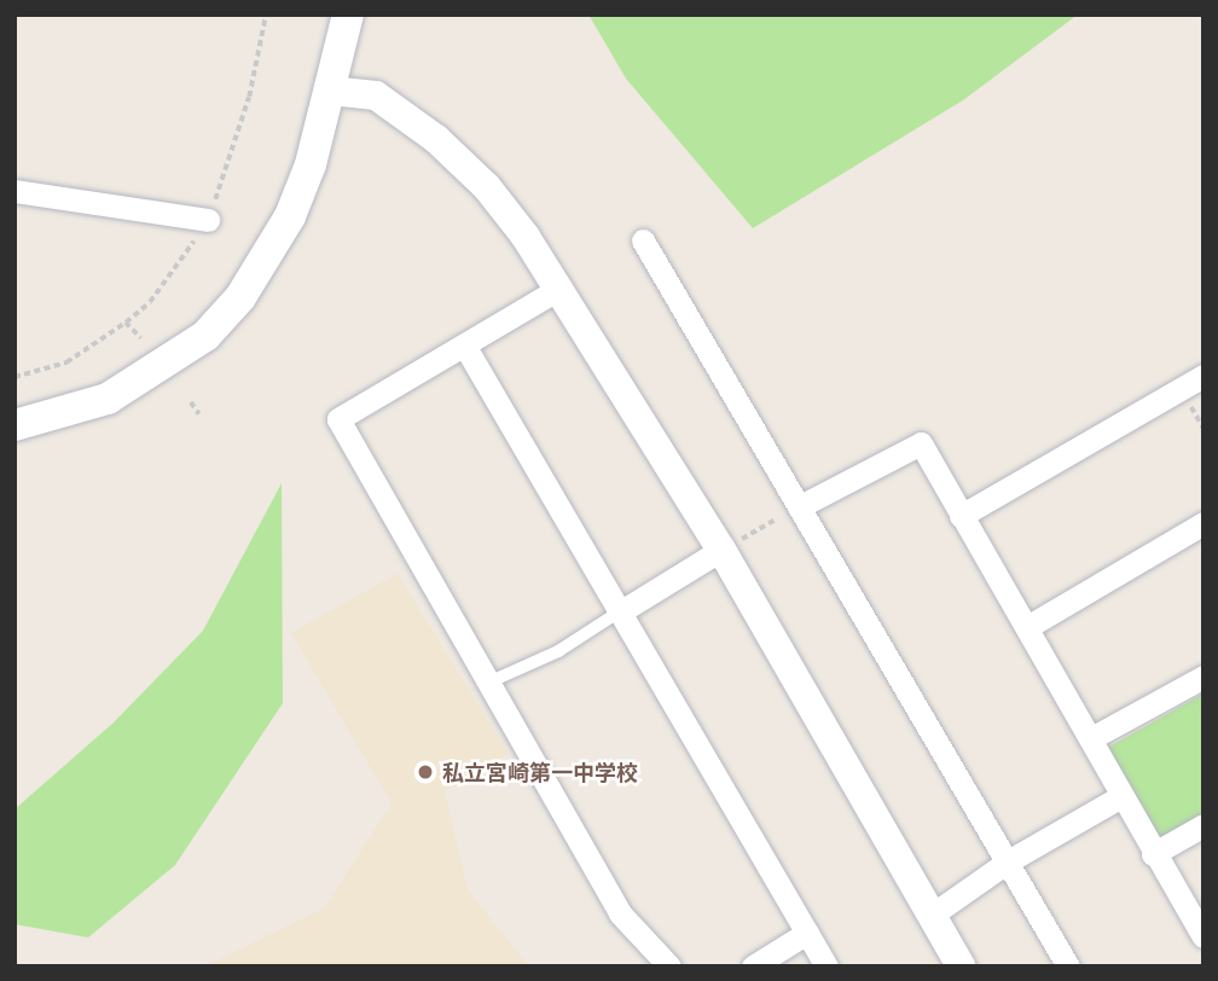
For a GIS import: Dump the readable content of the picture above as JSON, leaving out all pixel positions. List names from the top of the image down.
{
  "places": ["私立宮崎第一中学校"]
}
